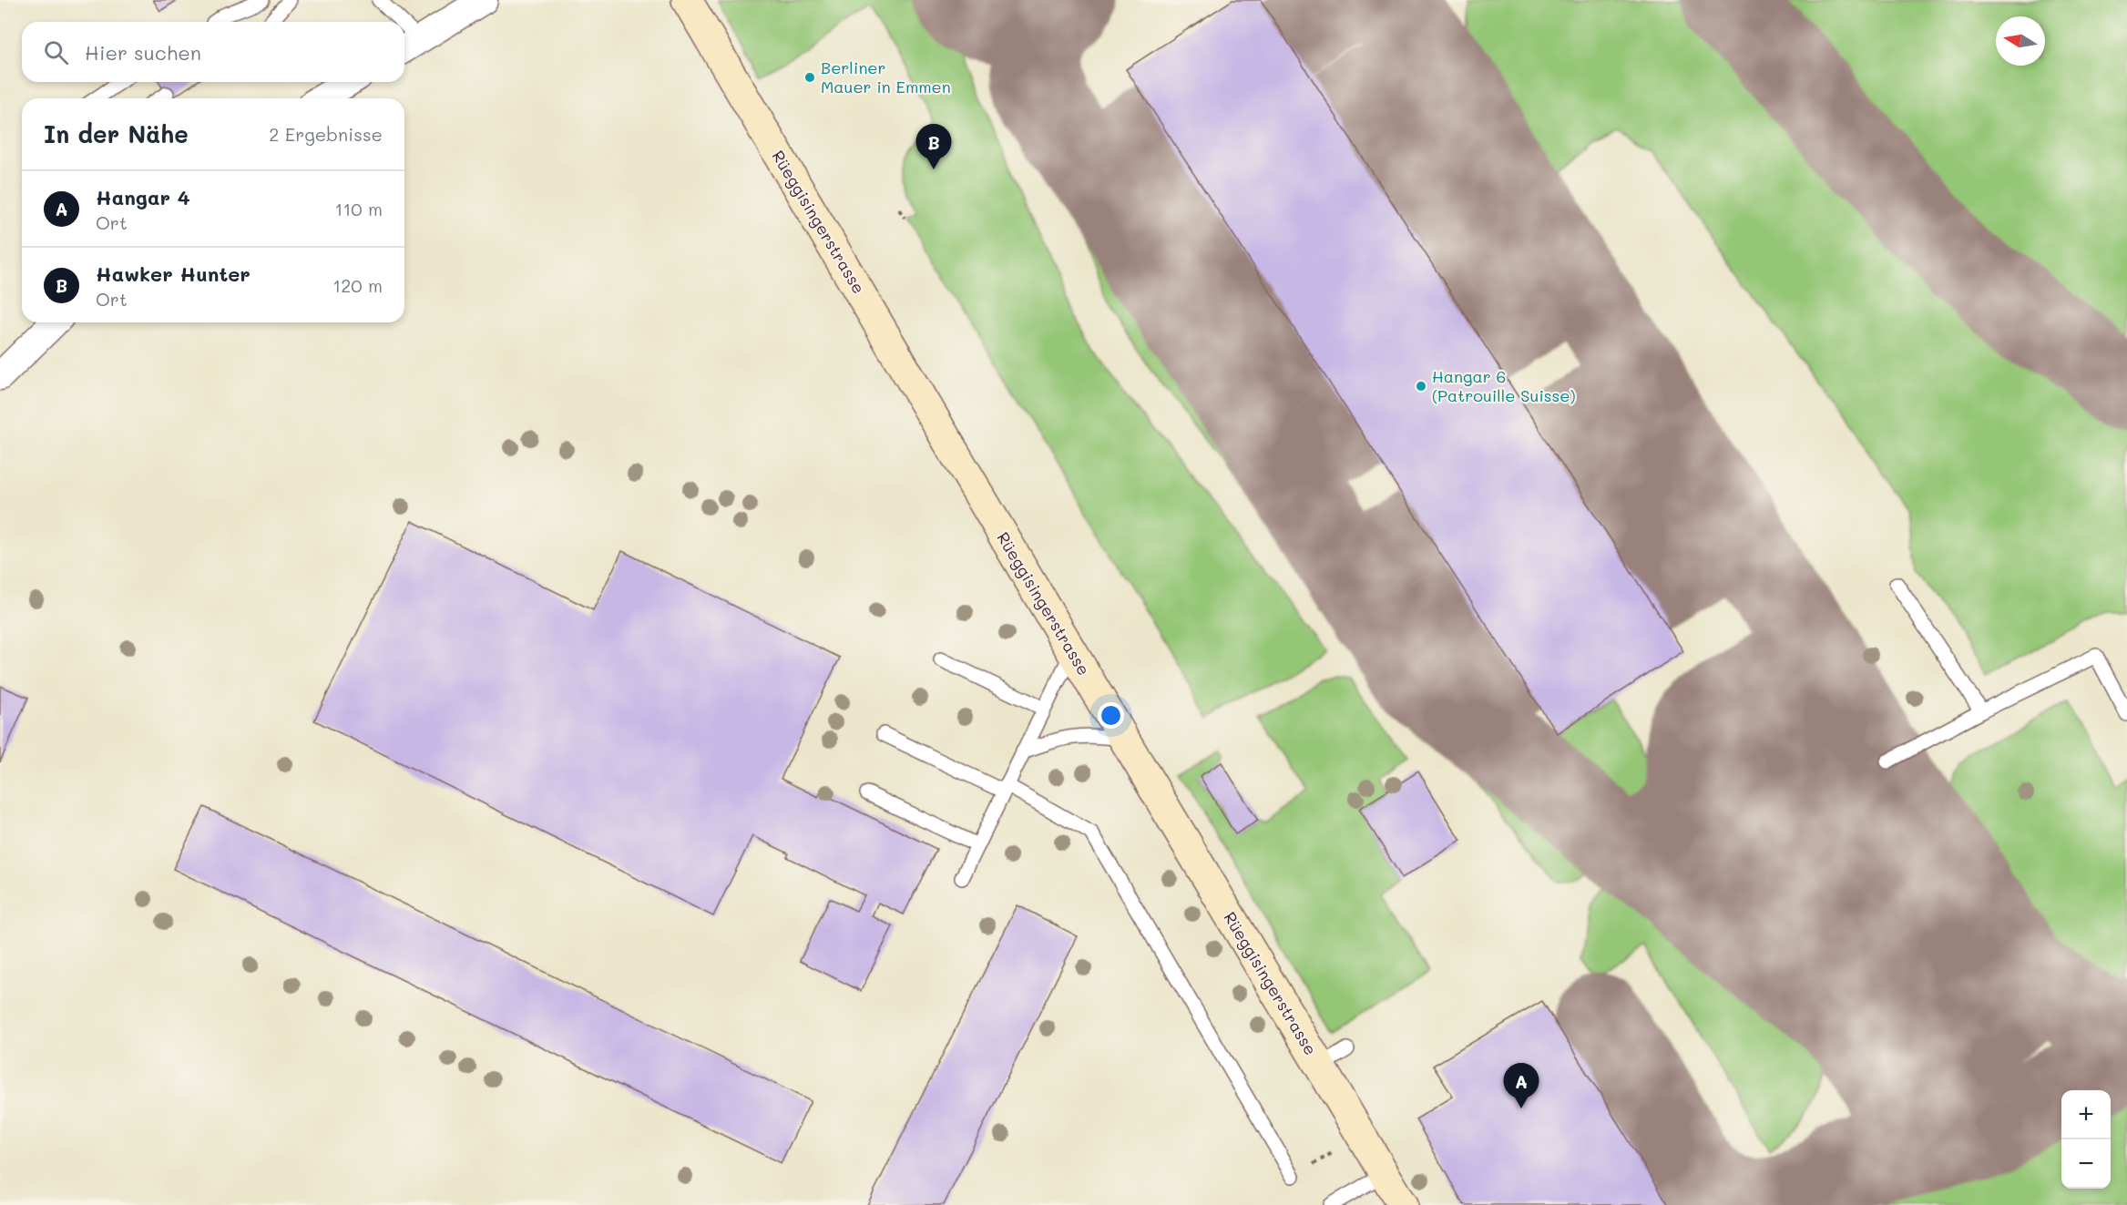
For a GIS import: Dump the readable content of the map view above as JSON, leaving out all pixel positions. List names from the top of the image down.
{
  "streets": {
    "main road": ["Rüeggisingerstrasse"]
  },
  "places": ["Berliner Mauer in Emmen", "Hangar 6 (Patrouille Suisse)"],
  "north": "left",
  "page": {
    "search": "Hier suchen",
    "heading": ["In der Nähe", "2 Ergebnisse"],
    "pins": ["B", "A"],
    "list": [
      {
        "mark": "A",
        "name": "Hangar 4",
        "note": "Ort",
        "value": "110 m"
      },
      {
        "mark": "B",
        "name": "Hawker Hunter",
        "note": "Ort",
        "value": "120 m"
      }
    ],
    "map_buttons": ["+", "−"]
  }
}
